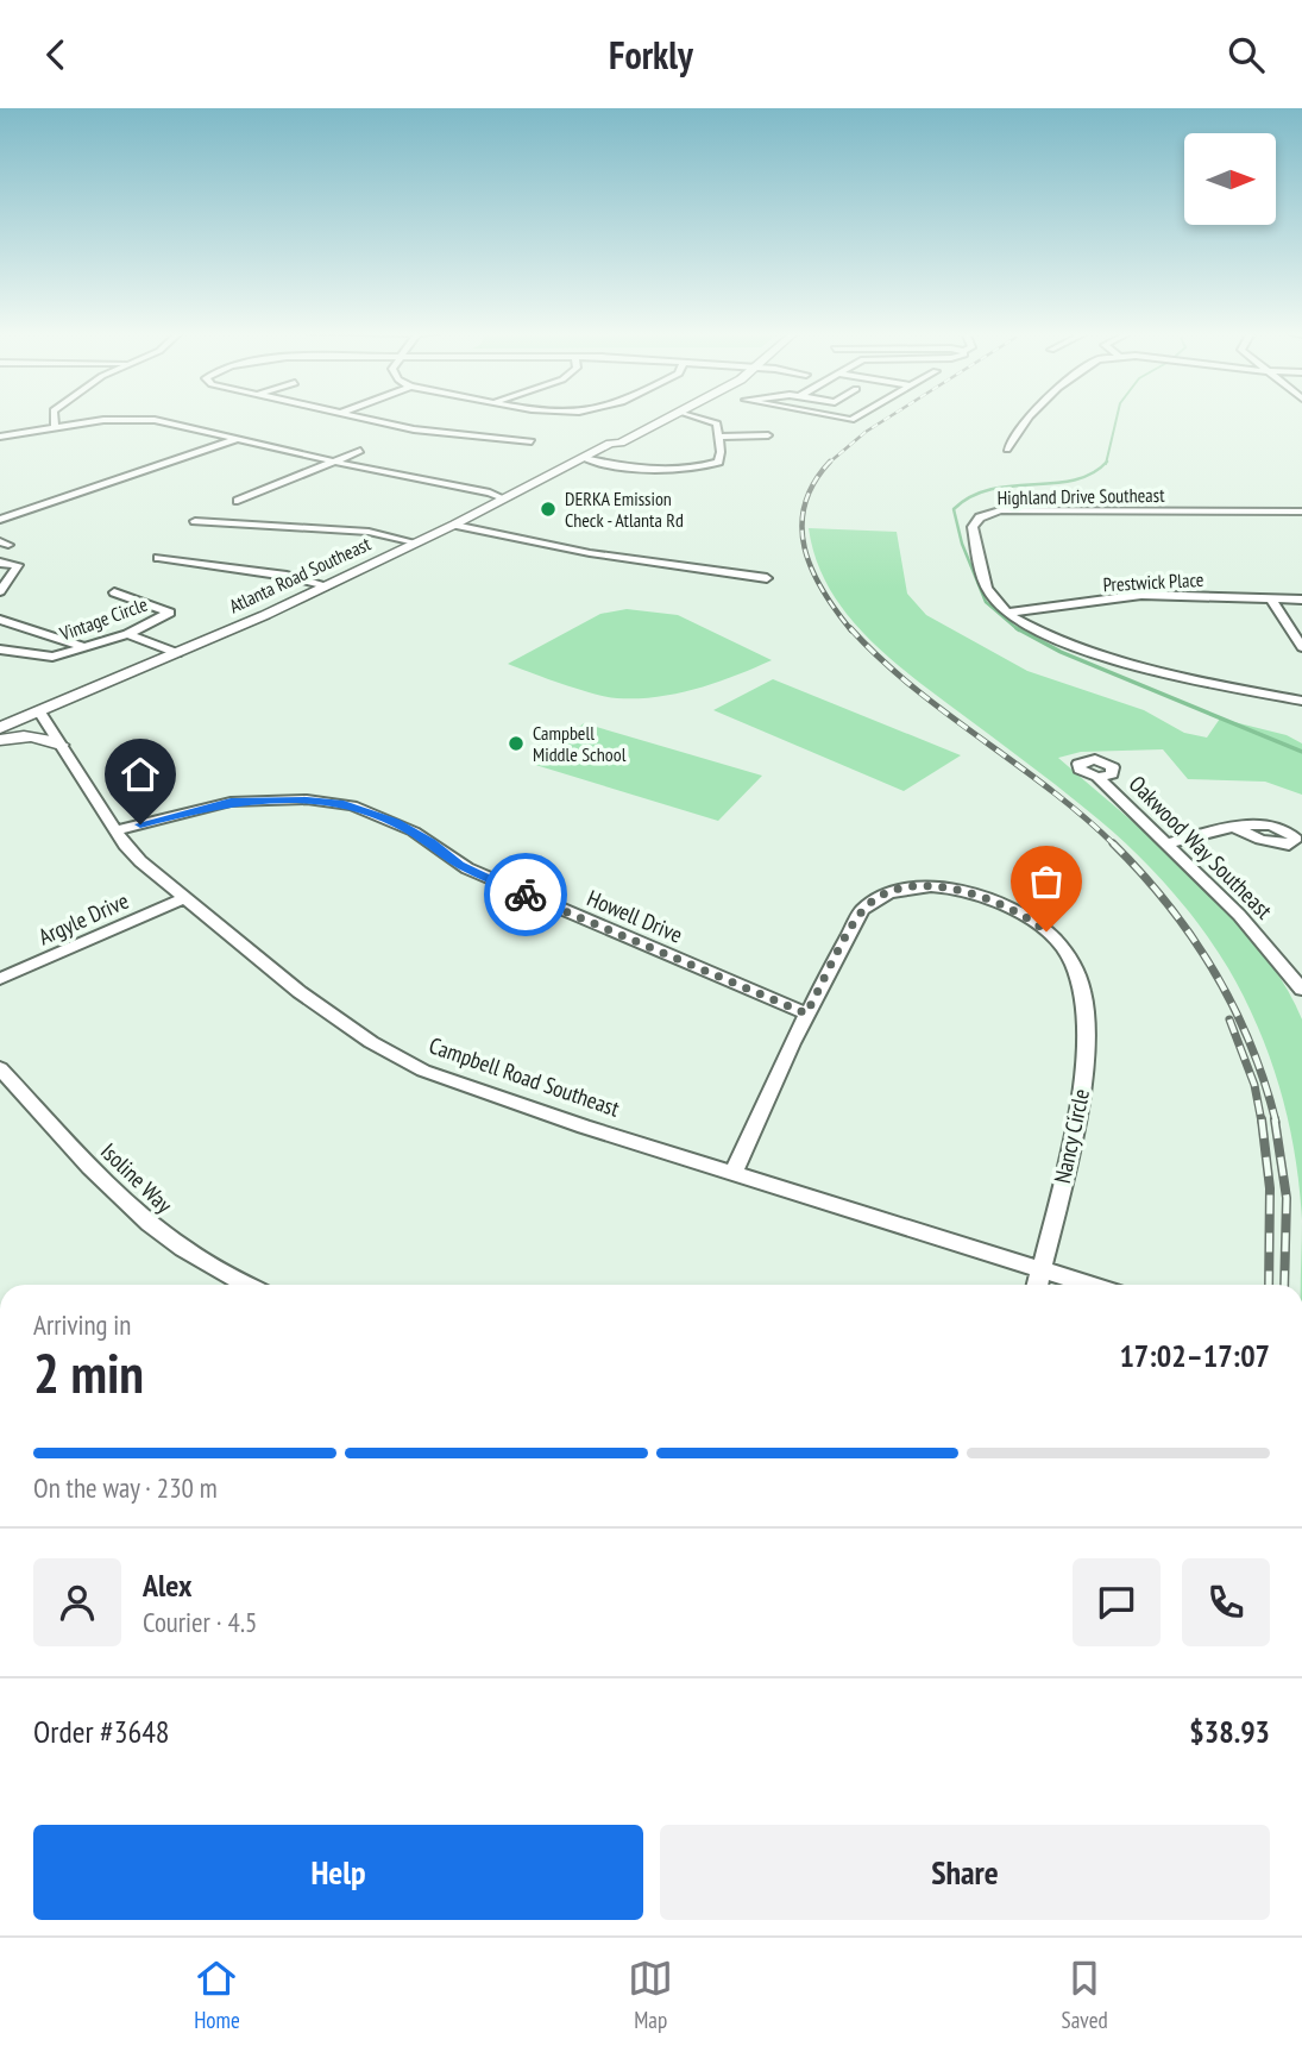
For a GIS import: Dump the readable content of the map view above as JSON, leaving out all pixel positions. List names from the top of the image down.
{
  "streets": {
    "main road": ["Atlanta Road Southeast"],
    "street": [
      "Highland Drive Southeast",
      "Prestwick Place",
      "Vintage Circle",
      "Oakwood Way Southeast",
      "Howell Drive",
      "Argyle Drive",
      "Campbell Road Southeast",
      "Nancy Circle",
      "Isoline Way"
    ]
  },
  "crossings": [
    ["Highland Drive Southeast", "Prestwick Place"],
    ["Atlanta Road Southeast", "Campbell Road Southeast"],
    ["Howell Drive", "Campbell Road Southeast"],
    ["Howell Drive", "Nancy Circle"],
    ["Argyle Drive", "Campbell Road Southeast"],
    ["Campbell Road Southeast", "Nancy Circle"]
  ],
  "places": ["DERKA Emission Check - Atlanta Rd", "Campbell Middle School"],
  "north": "right",
  "page": {
    "header": "Forkly",
    "heading": ["2 min", "Arriving in", "17:02–17:07"],
    "panel": [
      "Alex",
      "Courier · 4.5",
      "Order #3648",
      "$38.93"
    ],
    "bar": "On the way · 230 m",
    "buttons": ["Help", "Share"],
    "tabs": ["Home", "Map", "Saved"]
  }
}
